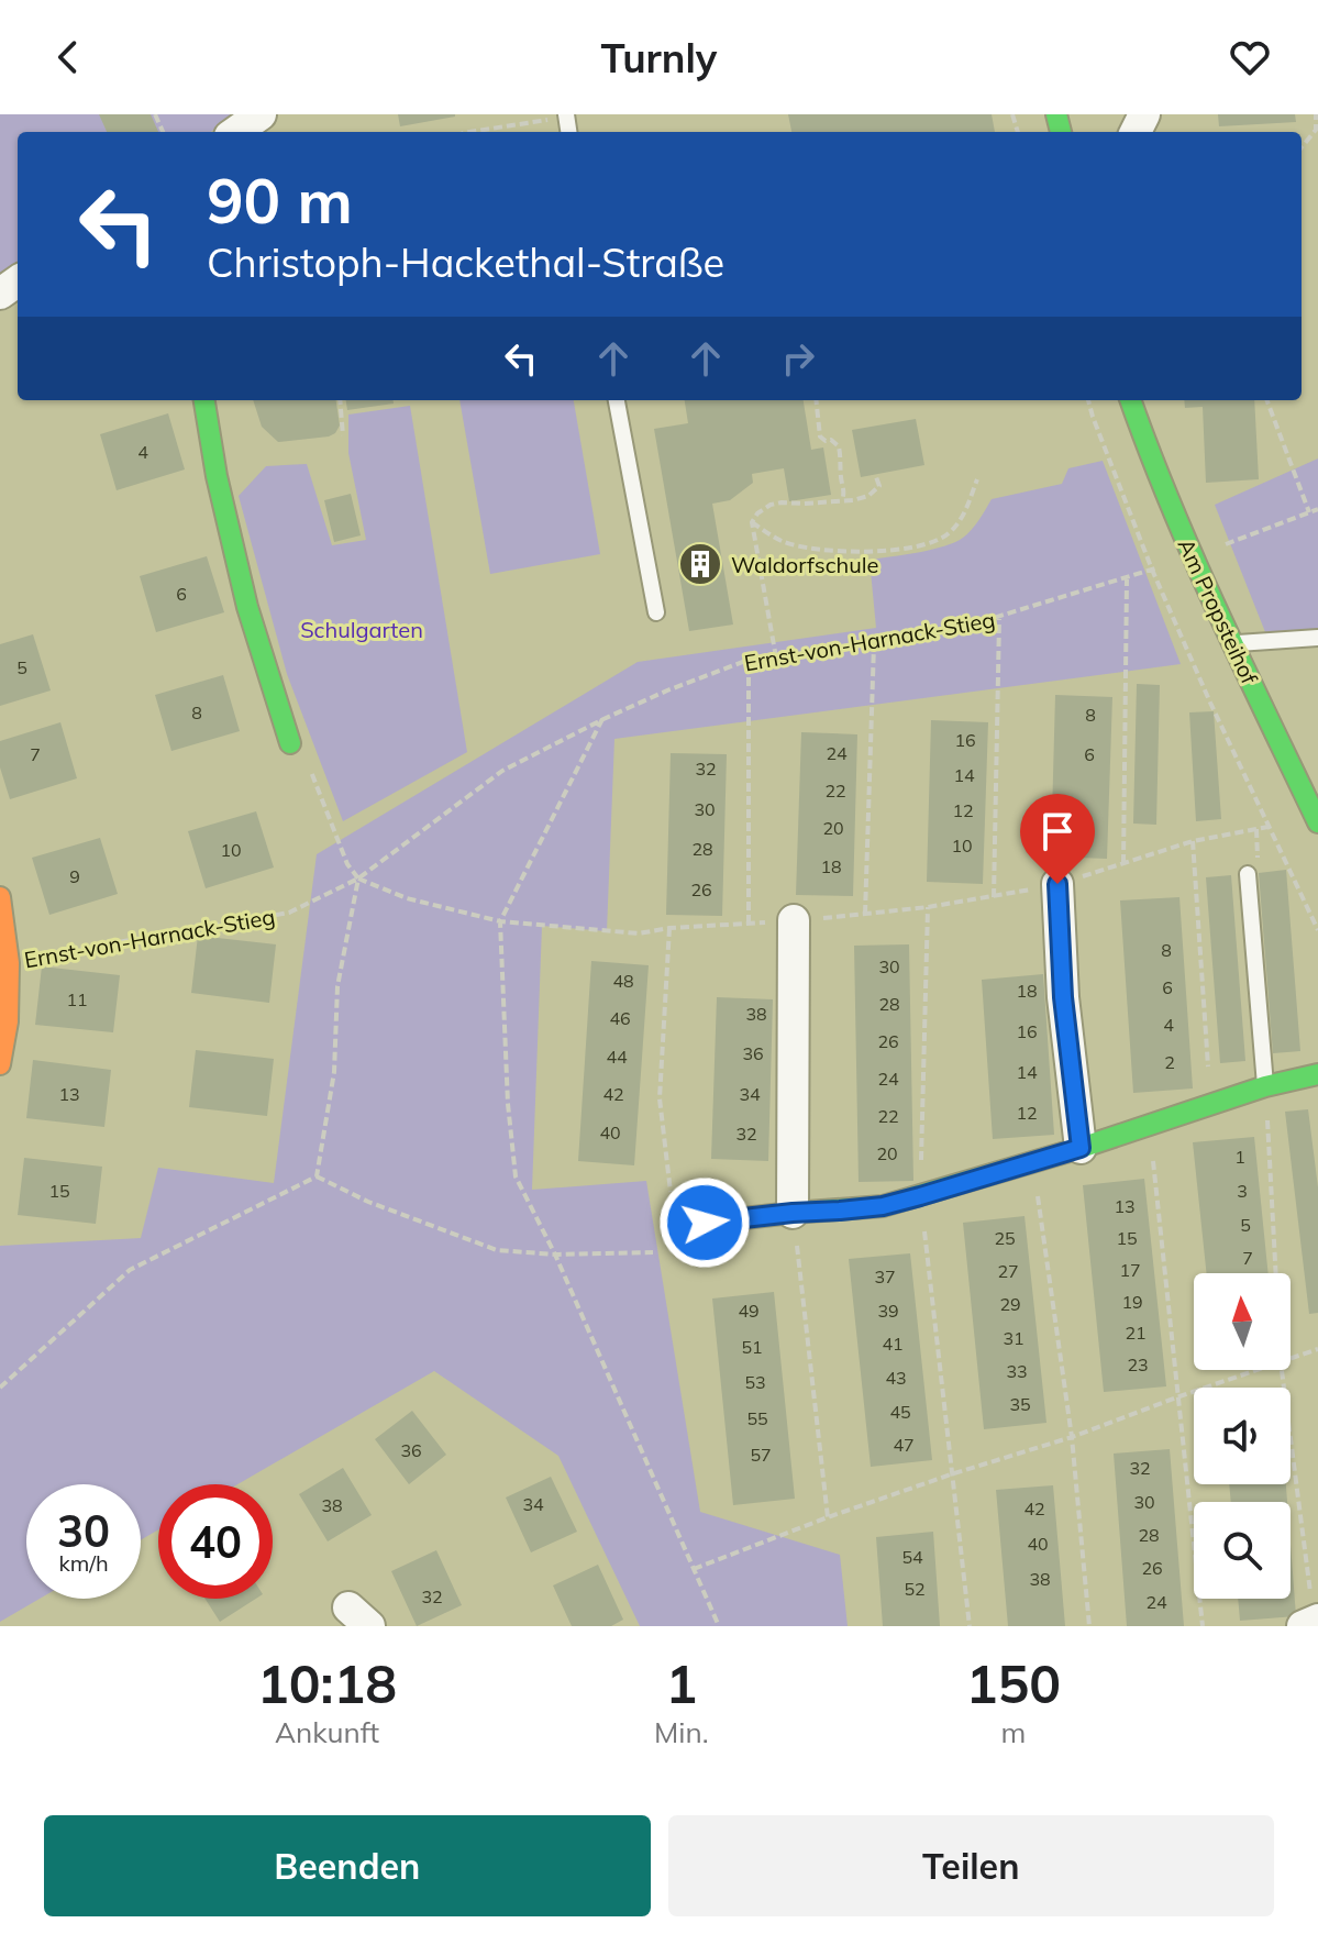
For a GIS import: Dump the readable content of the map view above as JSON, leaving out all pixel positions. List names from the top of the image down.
{
  "streets": {
    "street": ["Am Propsteihof"],
    "path": ["Ernst-von-Harnack-Stieg"]
  },
  "crossings": [
    ["Am Propsteihof", "Ernst-von-Harnack-Stieg"]
  ],
  "parks": ["Schulgarten"],
  "places": {
    "building": ["Waldorfschule"]
  },
  "house_numbers": [
    "4",
    "6",
    "5",
    "8",
    "8",
    "16",
    "24",
    "7",
    "6",
    "32",
    "14",
    "22",
    "30",
    "12",
    "20",
    "10",
    "28",
    "10",
    "18",
    "9",
    "26",
    "8",
    "30",
    "48",
    "6",
    "18",
    "11",
    "28",
    "38",
    "46",
    "4",
    "16",
    "26",
    "36",
    "44",
    "2",
    "14",
    "24",
    "13",
    "42",
    "34",
    "12",
    "22",
    "40",
    "32",
    "20",
    "1",
    "15",
    "3",
    "13",
    "5",
    "25",
    "15",
    "7",
    "17",
    "27",
    "37",
    "19",
    "29",
    "49",
    "39",
    "21",
    "31",
    "41",
    "51",
    "23",
    "33",
    "43",
    "53",
    "35",
    "45",
    "55",
    "47",
    "36",
    "57",
    "32",
    "30",
    "34",
    "38",
    "42",
    "28",
    "40",
    "54",
    "26",
    "38",
    "52",
    "32",
    "24"
  ],
  "north": "top",
  "page": {
    "header": "Turnly",
    "turn": ["90 m", "Christoph-Hackethal-Straße"],
    "speed": "30 km/h",
    "limit": "40",
    "eta": [
      "10:18",
      "Ankunft",
      "1",
      "Min.",
      "150",
      "m"
    ],
    "buttons": ["Beenden", "Teilen"]
  }
}
